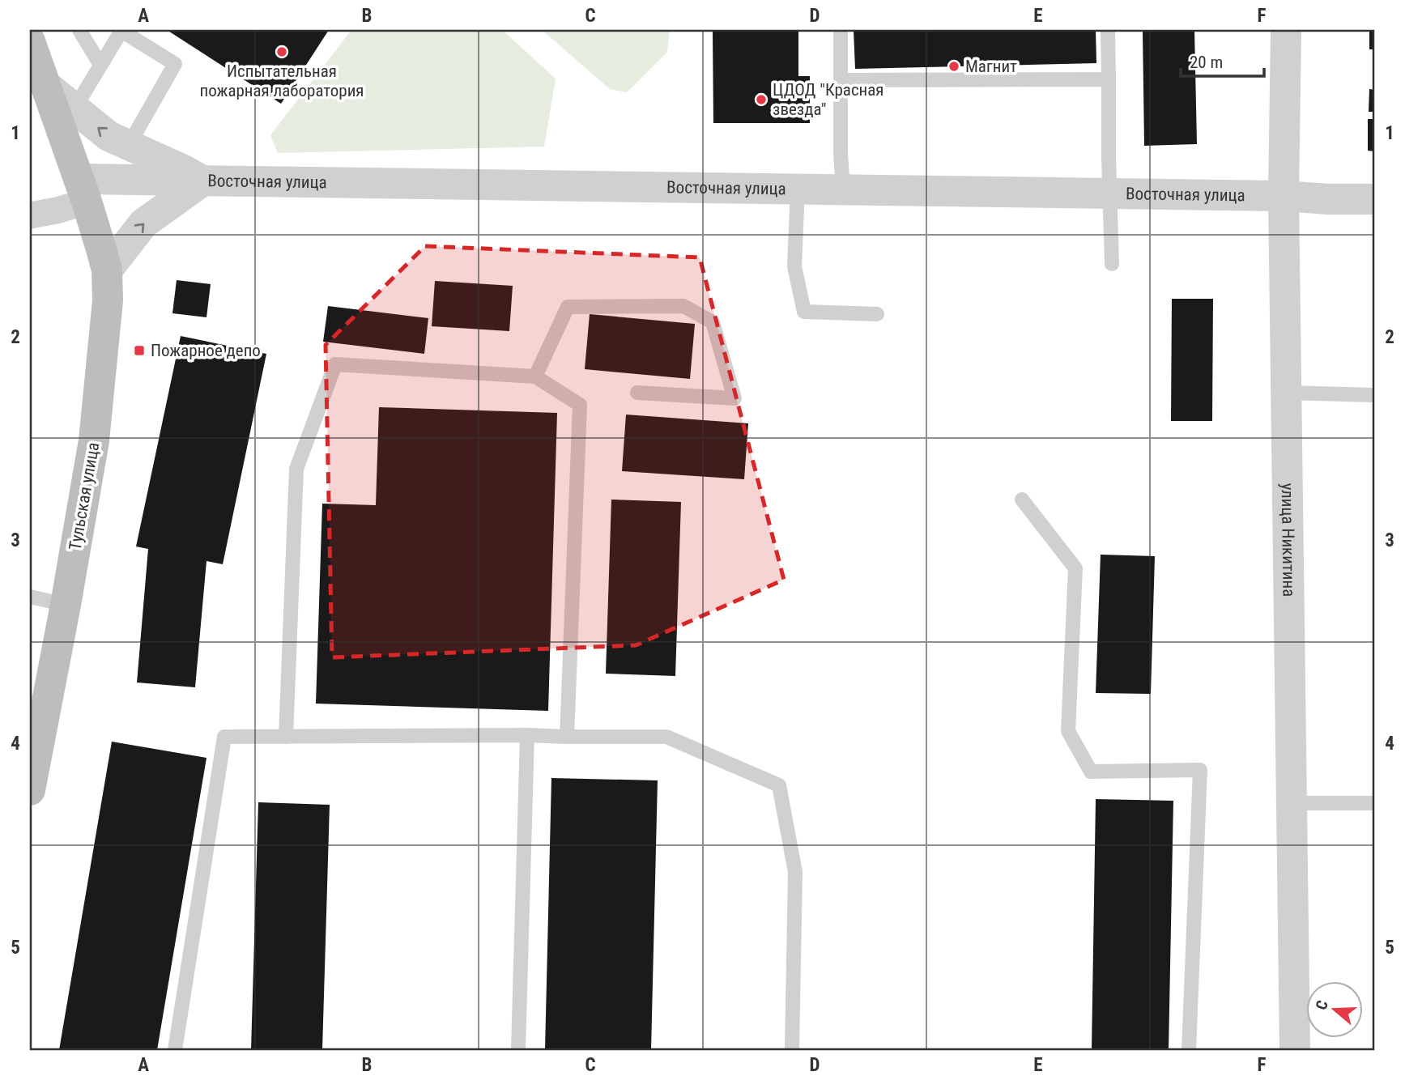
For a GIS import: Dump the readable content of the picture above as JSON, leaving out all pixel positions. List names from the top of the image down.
{
  "streets": {
    "main road": ["Тульская улица"],
    "street": ["Восточная улица", "улица Никитина"]
  },
  "crossings": [
    ["Восточная улица", "Тульская улица"],
    ["Восточная улица", "улица Никитина"]
  ],
  "places": {
    "other": ["Испытательная пожарная лаборатория", "Магнит", "ЦДОД \"Красная звезда\""],
    "transit": ["Пожарное депо"]
  },
  "scale_bar": "20 m",
  "north": "left",
  "grid": {
    "columns": [
      "A",
      "B",
      "C",
      "D",
      "E",
      "F"
    ],
    "rows": [
      "1",
      "2",
      "3",
      "4",
      "5"
    ]
  }
}
